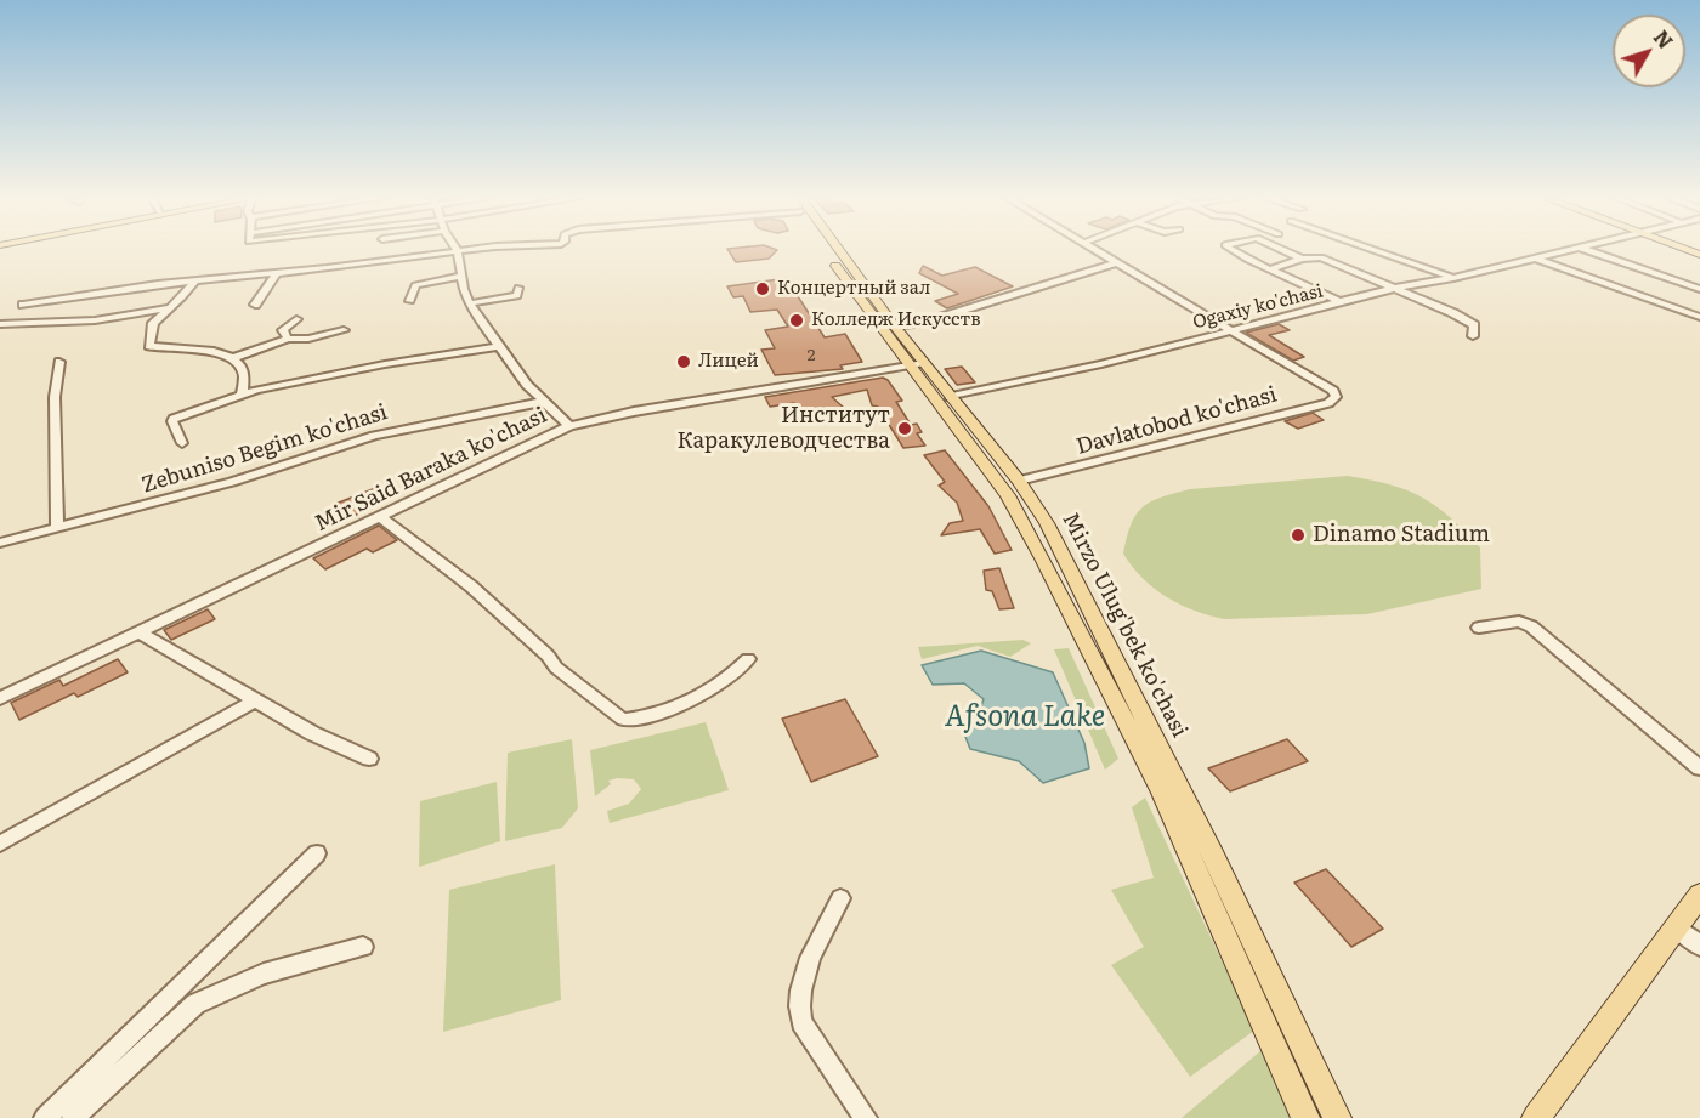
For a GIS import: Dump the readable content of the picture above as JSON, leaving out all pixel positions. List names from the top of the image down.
{
  "streets": {
    "main road": ["Mirzo Ulug'bek ko'chasi"],
    "street": [
      "Ogaxiy ko'chasi",
      "Davlatobod ko'chasi",
      "Zebuniso Begim ko'chasi",
      "Mir Said Baraka ko'chasi"
    ]
  },
  "crossings": [
    ["Ogaxiy ko'chasi", "Davlatobod ko'chasi"],
    ["Ogaxiy ko'chasi", "Mirzo Ulug'bek ko'chasi"],
    ["Davlatobod ko'chasi", "Mirzo Ulug'bek ko'chasi"],
    ["Mir Said Baraka ko'chasi", "Mirzo Ulug'bek ko'chasi"]
  ],
  "water": ["Afsona Lake"],
  "places": [
    "Концертный зал",
    "Колледж Искусств",
    "Лицей",
    "Институт Каракулеводчества",
    "Dinamo Stadium"
  ],
  "house_numbers": ["2"],
  "north": "top right"
}
